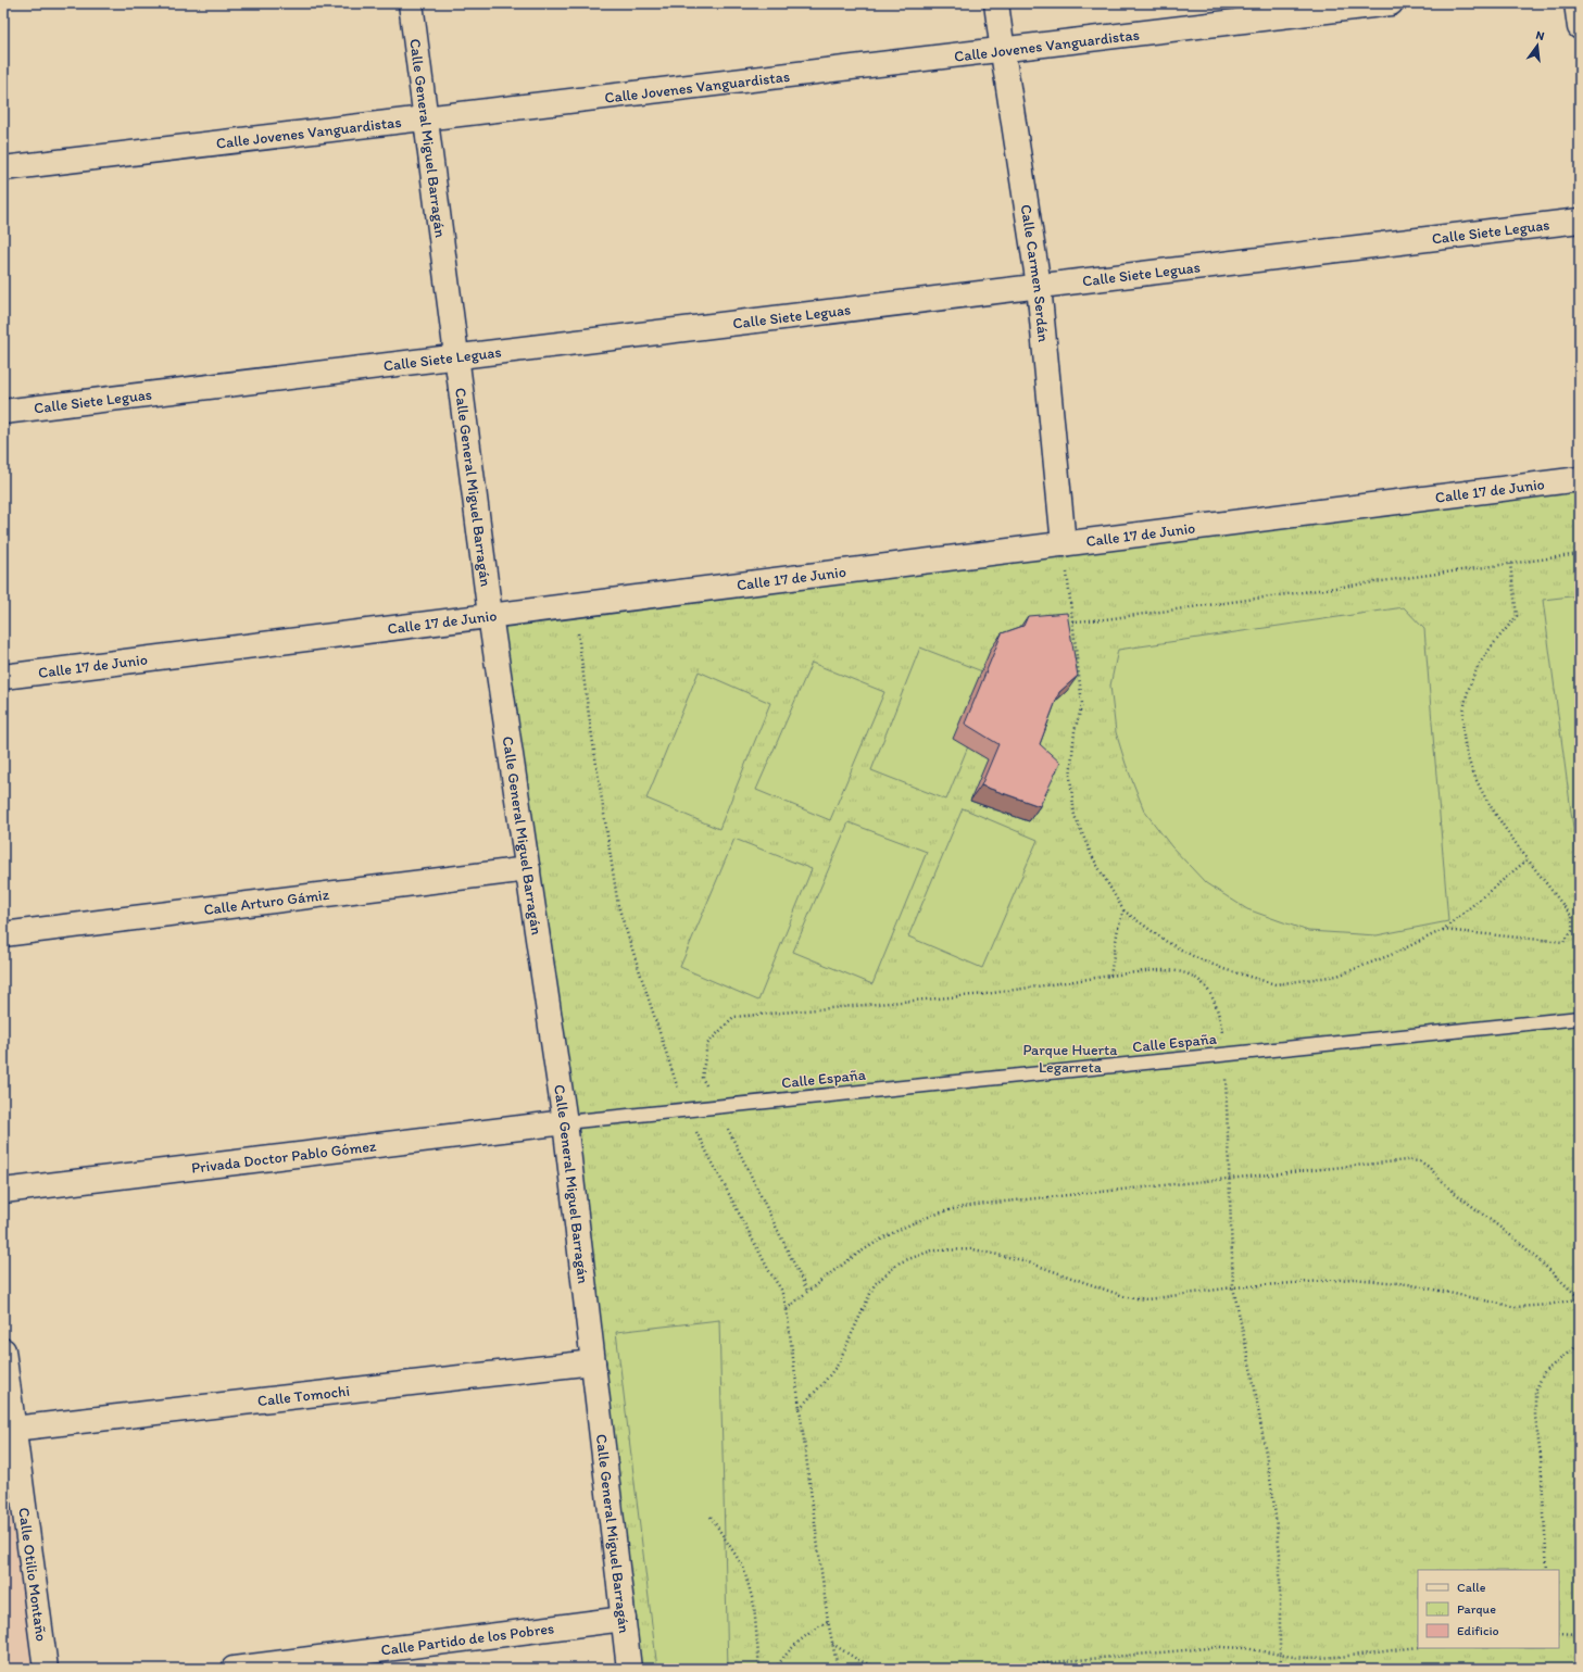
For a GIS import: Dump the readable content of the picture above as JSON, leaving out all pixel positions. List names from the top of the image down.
{
  "streets": {
    "street": [
      "Calle Jovenes Vanguardistas",
      "Calle General Miguel Barragán",
      "Calle Siete Leguas",
      "Calle Carmen Serdán",
      "Calle 17 de Junio",
      "Calle Arturo Gámiz",
      "Privada Doctor Pablo Gómez",
      "Calle Tomochi",
      "Calle Otilio Montaño",
      "Calle Partido de los Pobres"
    ],
    "lane": ["Calle España"]
  },
  "crossings": [
    ["Calle Jovenes Vanguardistas", "Calle General Miguel Barragán"],
    ["Calle Jovenes Vanguardistas", "Calle Carmen Serdán"],
    ["Calle General Miguel Barragán", "Calle Siete Leguas"],
    ["Calle General Miguel Barragán", "Calle 17 de Junio"],
    ["Calle General Miguel Barragán", "Calle Arturo Gámiz"],
    ["Calle General Miguel Barragán", "Calle España"],
    ["Calle General Miguel Barragán", "Privada Doctor Pablo Gómez"],
    ["Calle General Miguel Barragán", "Calle Tomochi"],
    ["Calle General Miguel Barragán", "Calle Partido de los Pobres"],
    ["Calle Siete Leguas", "Calle Carmen Serdán"],
    ["Calle Carmen Serdán", "Calle 17 de Junio"],
    ["Calle España", "Privada Doctor Pablo Gómez"],
    ["Calle Tomochi", "Calle Otilio Montaño"]
  ],
  "parks": ["Parque Huerta Legarreta"],
  "legend": ["Calle", "Parque", "Edificio"],
  "north": "top"
}
